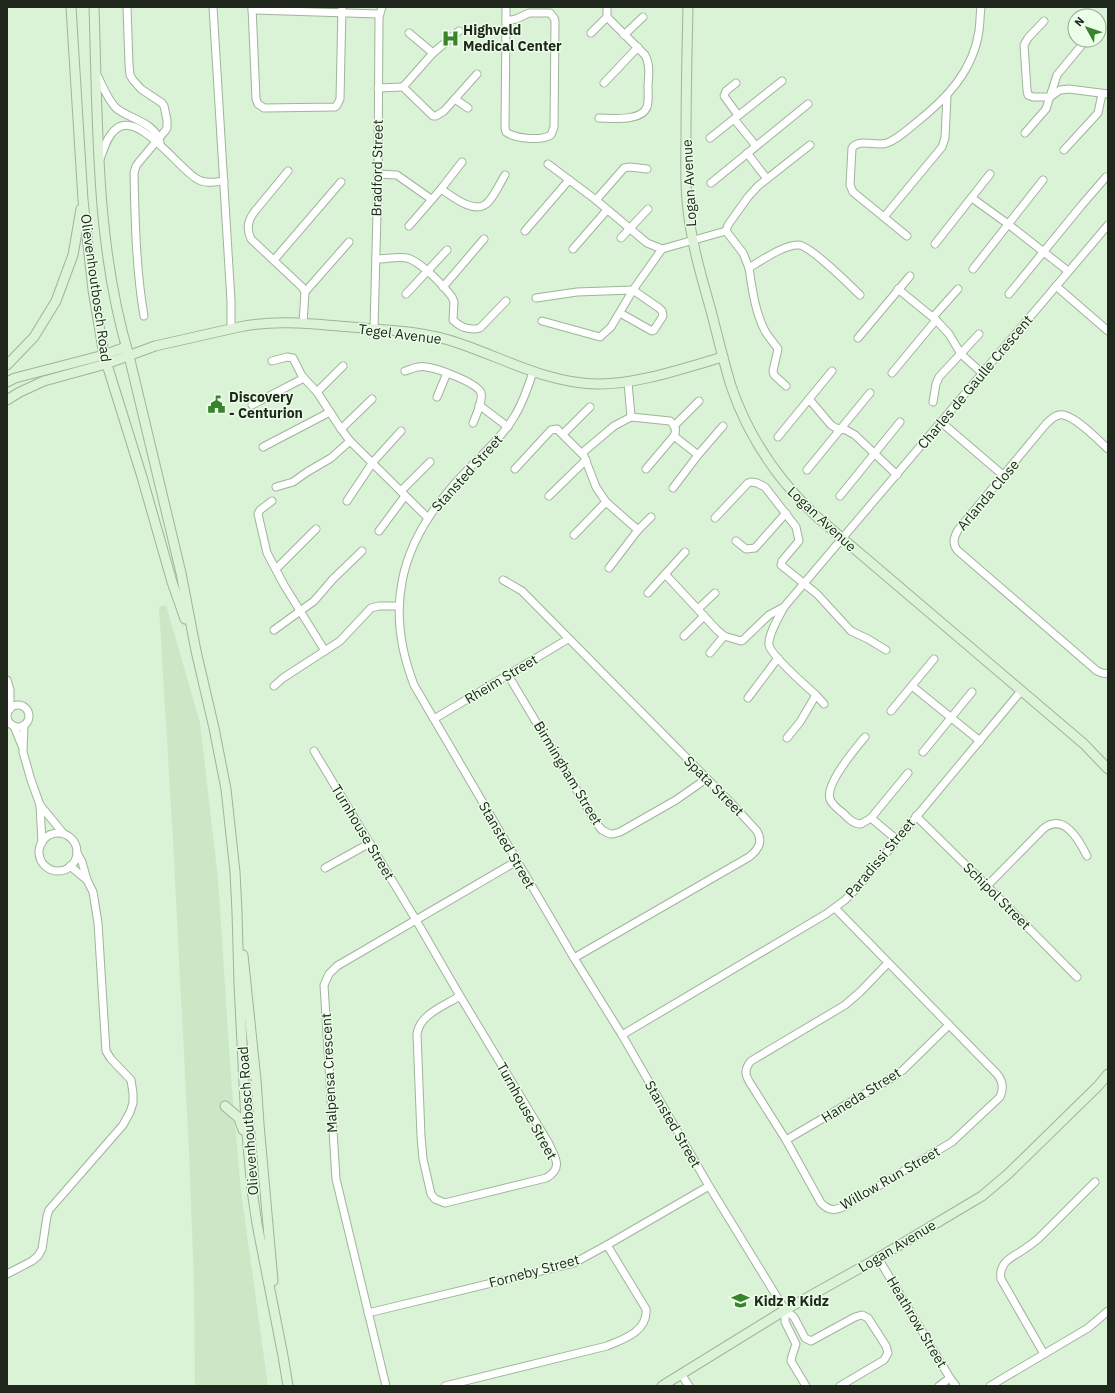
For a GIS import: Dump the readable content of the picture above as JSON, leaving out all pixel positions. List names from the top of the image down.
{
  "streets": {
    "main road": ["Logan Avenue", "Olievenhoutbosch Road", "Tegel Avenue"],
    "street": [
      "Bradford Street",
      "Charles de Gaulle Crescent",
      "Stansted Street",
      "Arlanda Close",
      "Rheim Street",
      "Birmingham Street",
      "Spata Street",
      "Turnhouse Street",
      "Paradissi Street",
      "Schipol Street",
      "Malpensa Crescent",
      "Haneda Street",
      "Willow Run Street",
      "Forneby Street",
      "Heathrow Street"
    ]
  },
  "crossings": [
    ["Bradford Street", "Tegel Avenue"],
    ["Logan Avenue", "Tegel Avenue"],
    ["Logan Avenue", "Charles de Gaulle Crescent"],
    ["Logan Avenue", "Stansted Street"],
    ["Logan Avenue", "Paradissi Street"],
    ["Logan Avenue", "Heathrow Street"],
    ["Olievenhoutbosch Road", "Tegel Avenue"],
    ["Tegel Avenue", "Stansted Street"],
    ["Stansted Street", "Rheim Street"],
    ["Stansted Street", "Spata Street"],
    ["Stansted Street", "Paradissi Street"],
    ["Stansted Street", "Malpensa Crescent"],
    ["Stansted Street", "Forneby Street"],
    ["Rheim Street", "Birmingham Street"],
    ["Rheim Street", "Spata Street"],
    ["Birmingham Street", "Spata Street"],
    ["Turnhouse Street", "Malpensa Crescent"],
    ["Paradissi Street", "Schipol Street"],
    ["Paradissi Street", "Willow Run Street"],
    ["Malpensa Crescent", "Forneby Street"],
    ["Haneda Street", "Willow Run Street"]
  ],
  "places": {
    "hospital": ["Highveld Medical Center"],
    "public building": ["Discovery - Centurion"],
    "school or university": ["Kidz R Kidz"]
  },
  "north": "top left"
}
